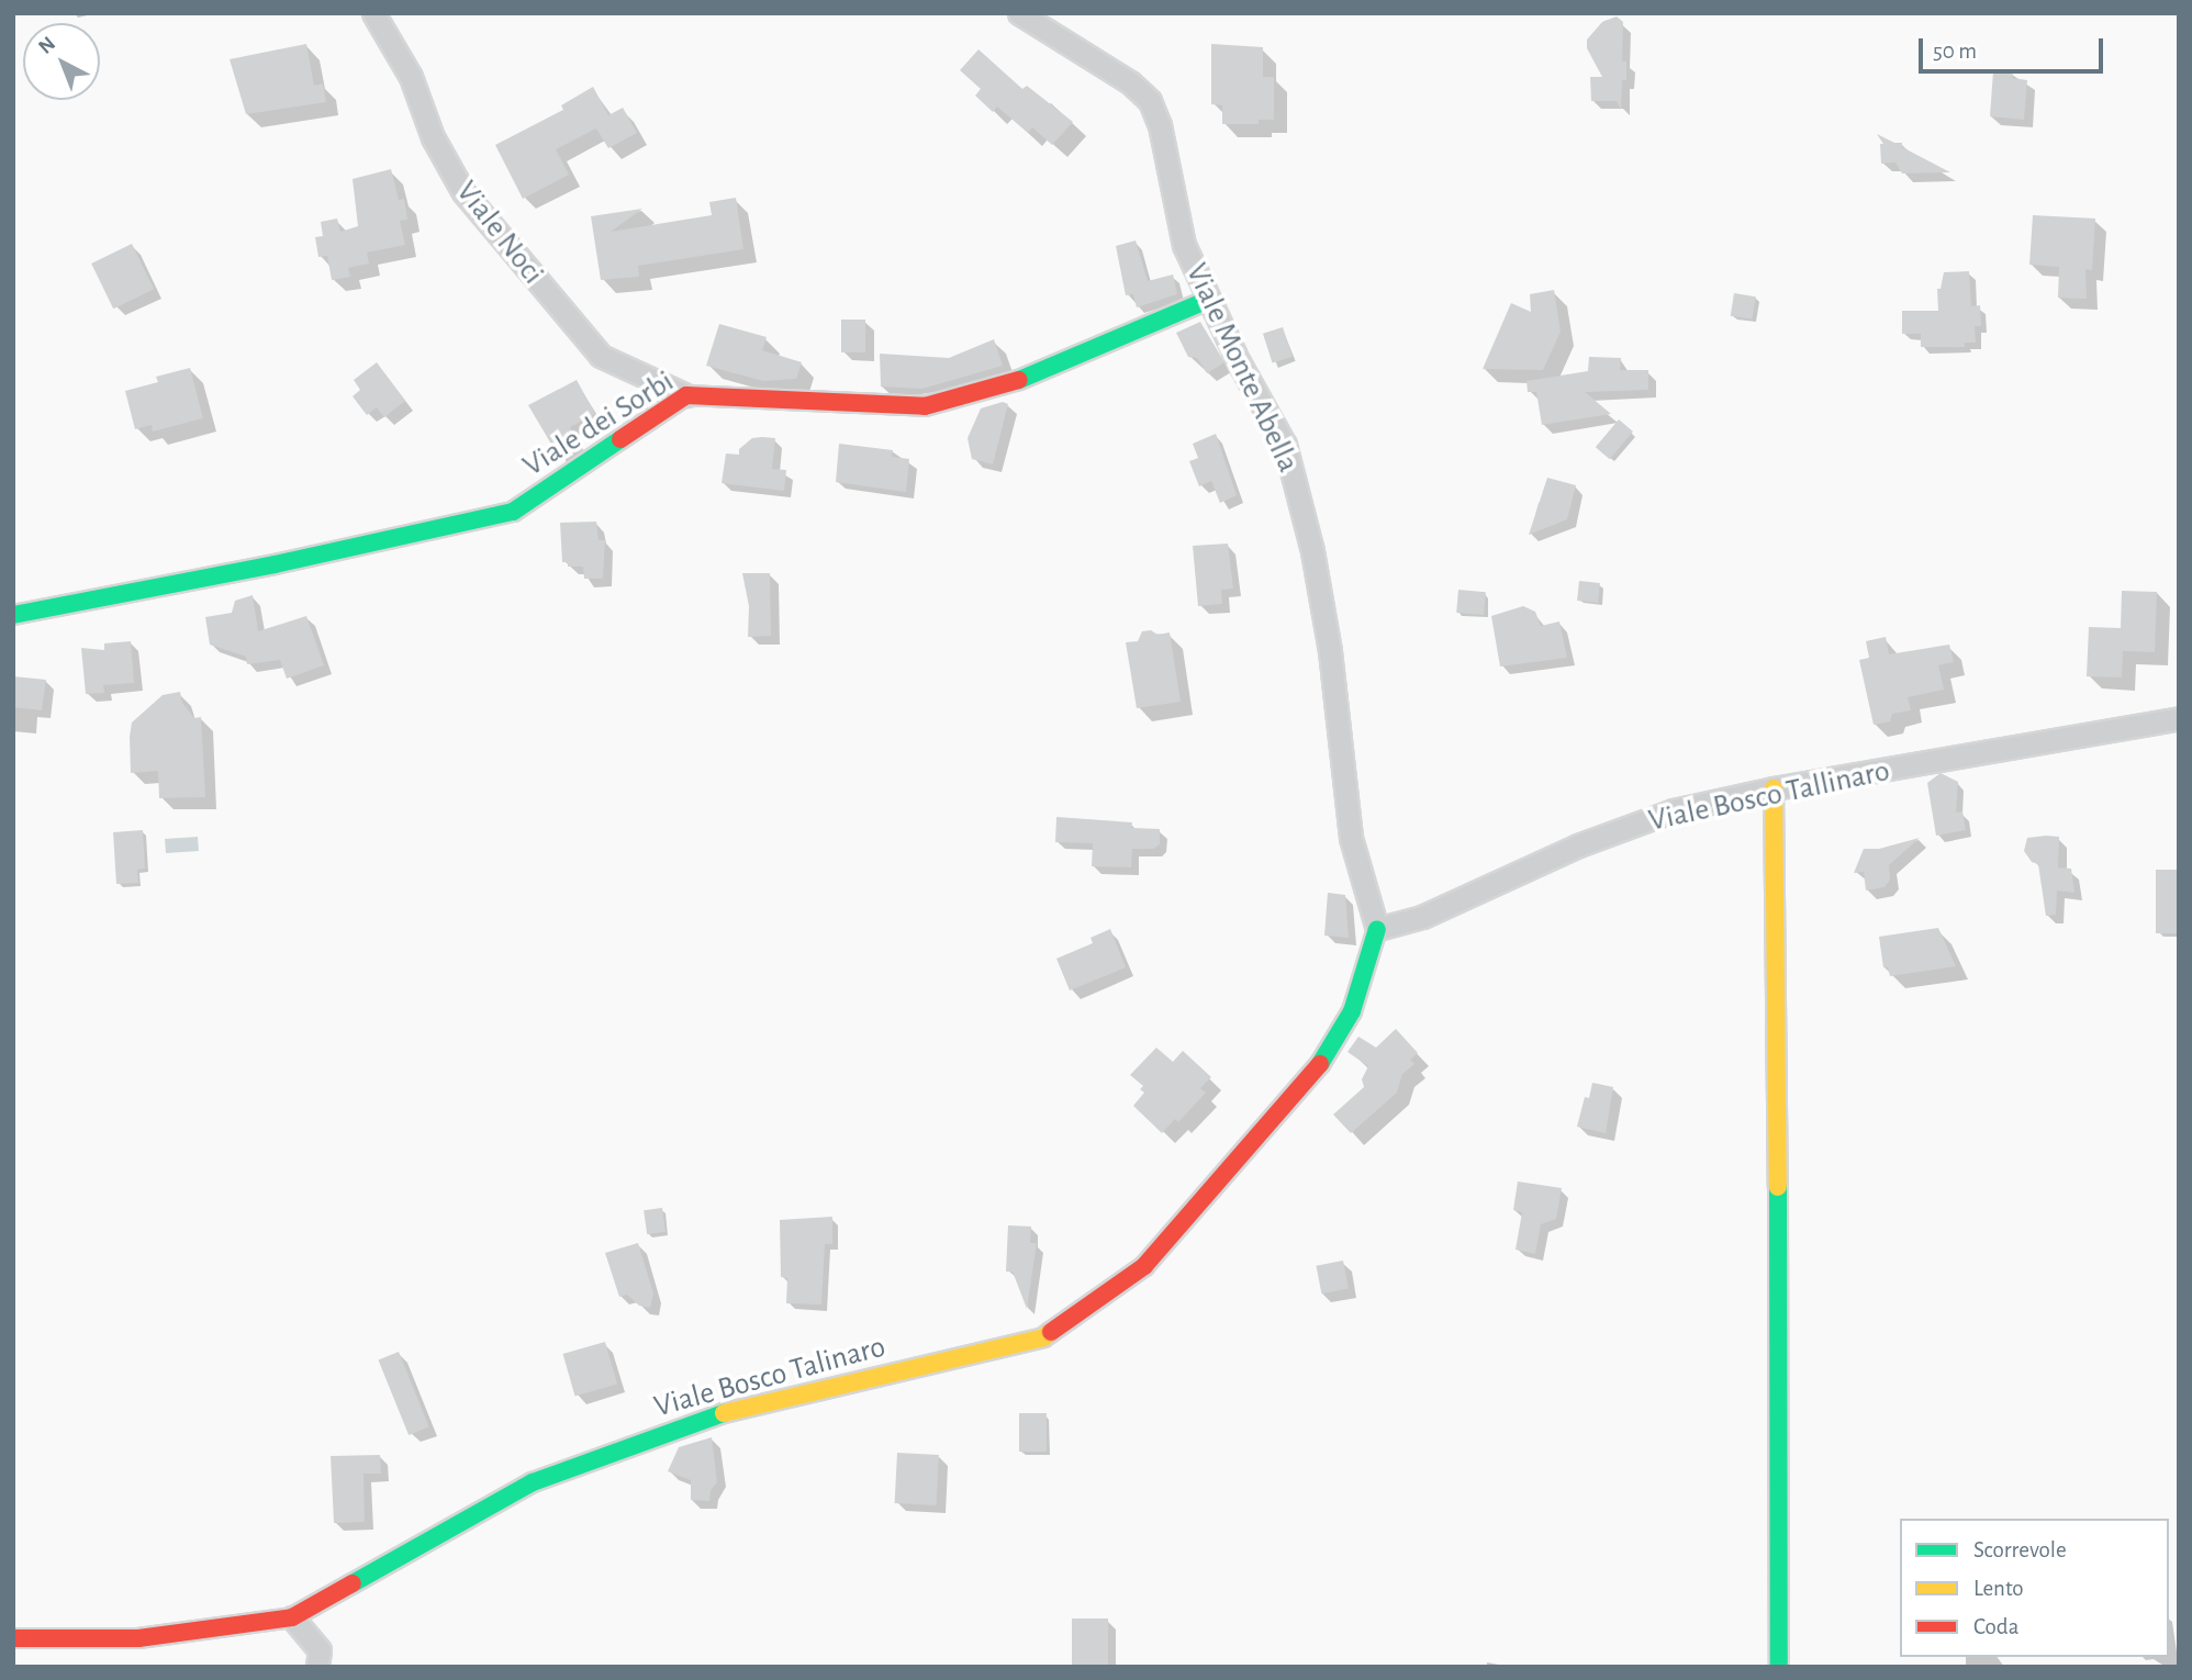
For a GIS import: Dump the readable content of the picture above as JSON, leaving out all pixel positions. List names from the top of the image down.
{
  "streets": {
    "street": [
      "Viale Noci",
      "Viale Monte Abella",
      "Viale dei Sorbi",
      "Viale Bosco Tallinaro",
      "Viale Bosco Talinaro"
    ]
  },
  "crossings": [
    ["Viale Noci", "Viale dei Sorbi"],
    ["Viale Monte Abella", "Viale dei Sorbi"],
    ["Viale Monte Abella", "Viale Bosco Tallinaro"],
    ["Viale Monte Abella", "Viale Bosco Talinaro"],
    ["Viale Bosco Tallinaro", "Viale Bosco Talinaro"]
  ],
  "legend": ["Scorrevole", "Lento", "Coda"],
  "scale_bar": "50 m",
  "north": "top left"
}
